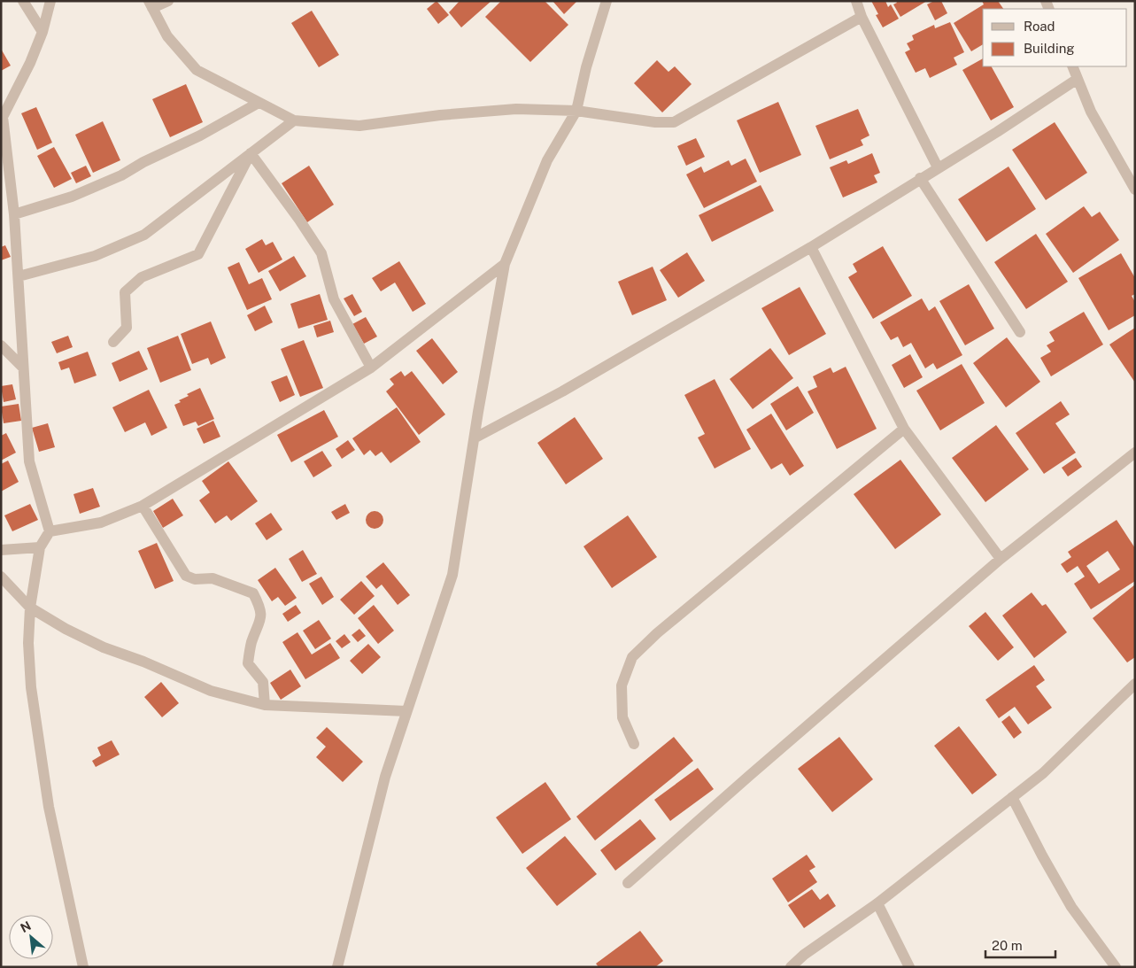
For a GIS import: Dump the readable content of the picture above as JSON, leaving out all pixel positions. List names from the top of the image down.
{
  "legend": ["Road", "Building"],
  "scale_bar": "20 m",
  "north": "top left"
}
